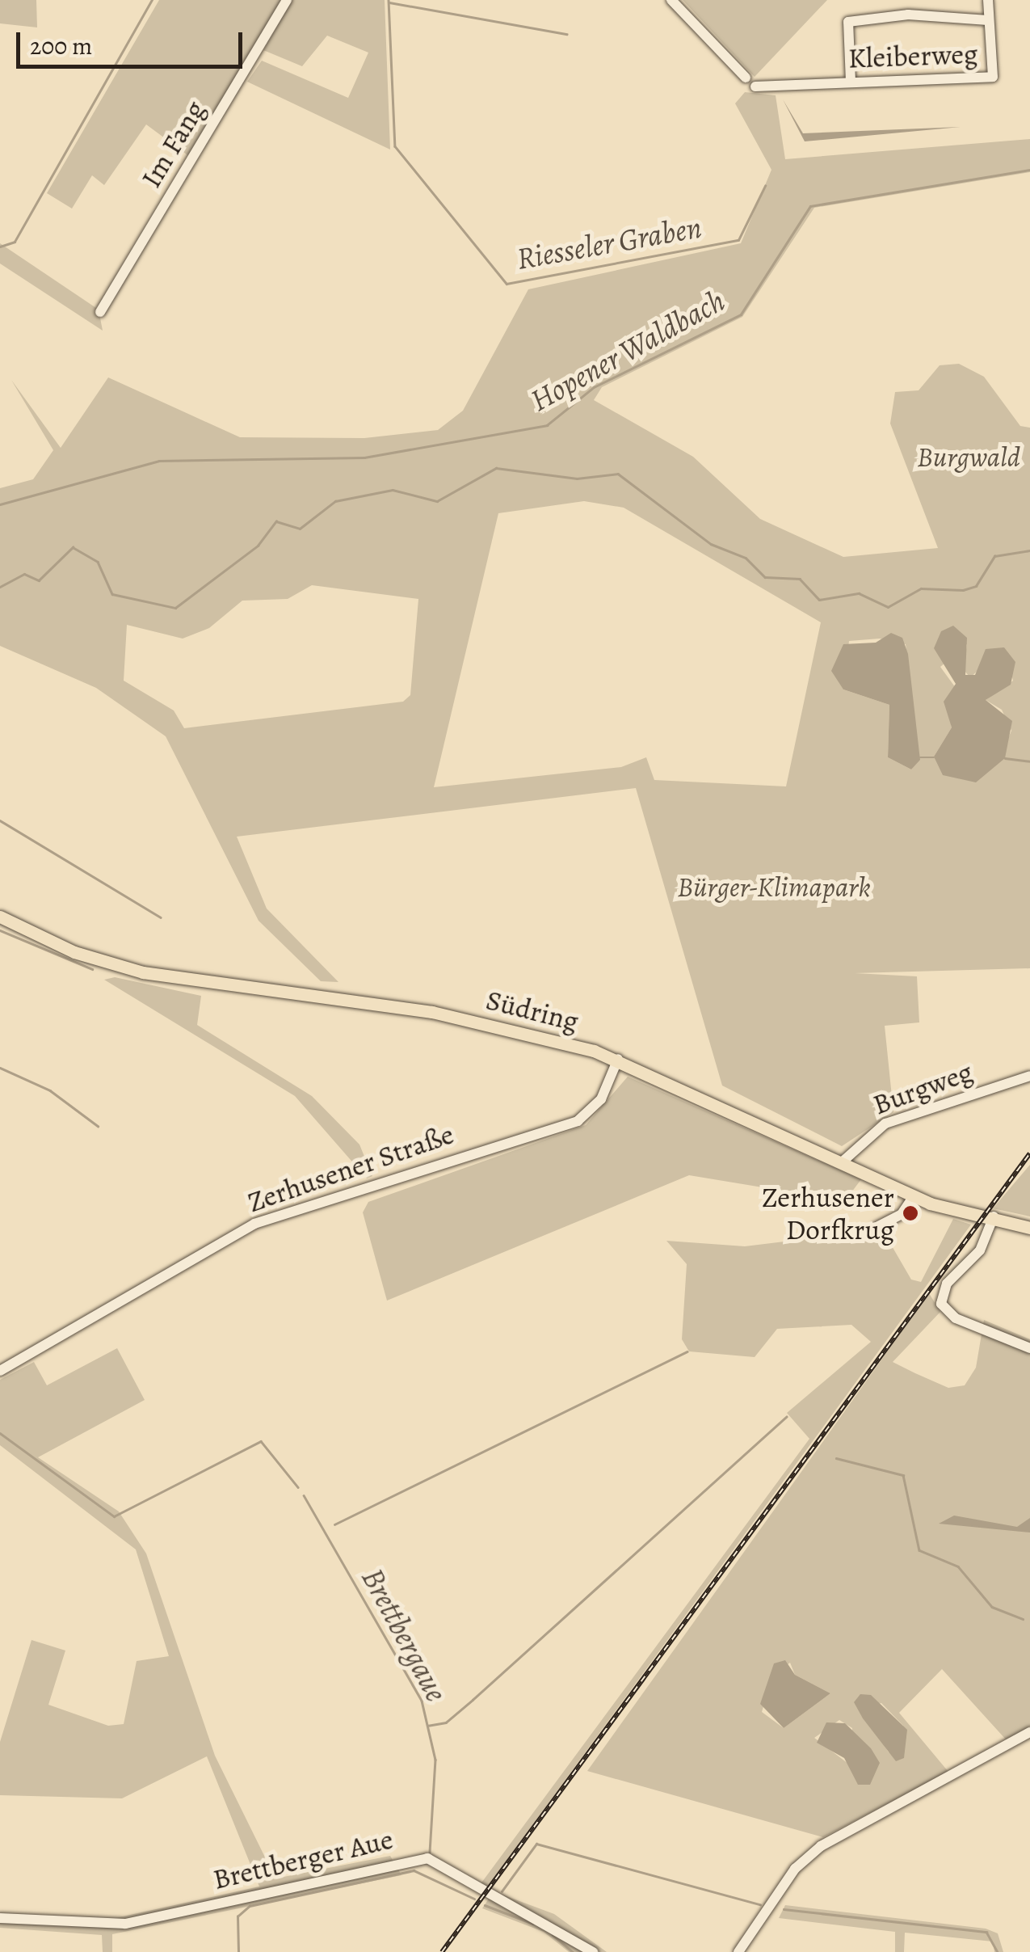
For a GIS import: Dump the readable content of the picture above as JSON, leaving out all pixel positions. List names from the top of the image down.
{
  "streets": {
    "main road": ["Südring"],
    "street": [
      "Kleiberweg",
      "Im Fang",
      "Burgweg",
      "Zerhusener Straße",
      "Brettberger Aue"
    ]
  },
  "crossings": [
    ["Südring", "Burgweg"],
    ["Südring", "Zerhusener Straße"]
  ],
  "water": ["Riesseler Graben", "Hopener Waldbach", "Brettbergaue"],
  "parks": ["Burgwald", "Bürger-Klimapark"],
  "places": ["Zerhusener Dorfkrug"],
  "scale_bar": "200 m"
}
